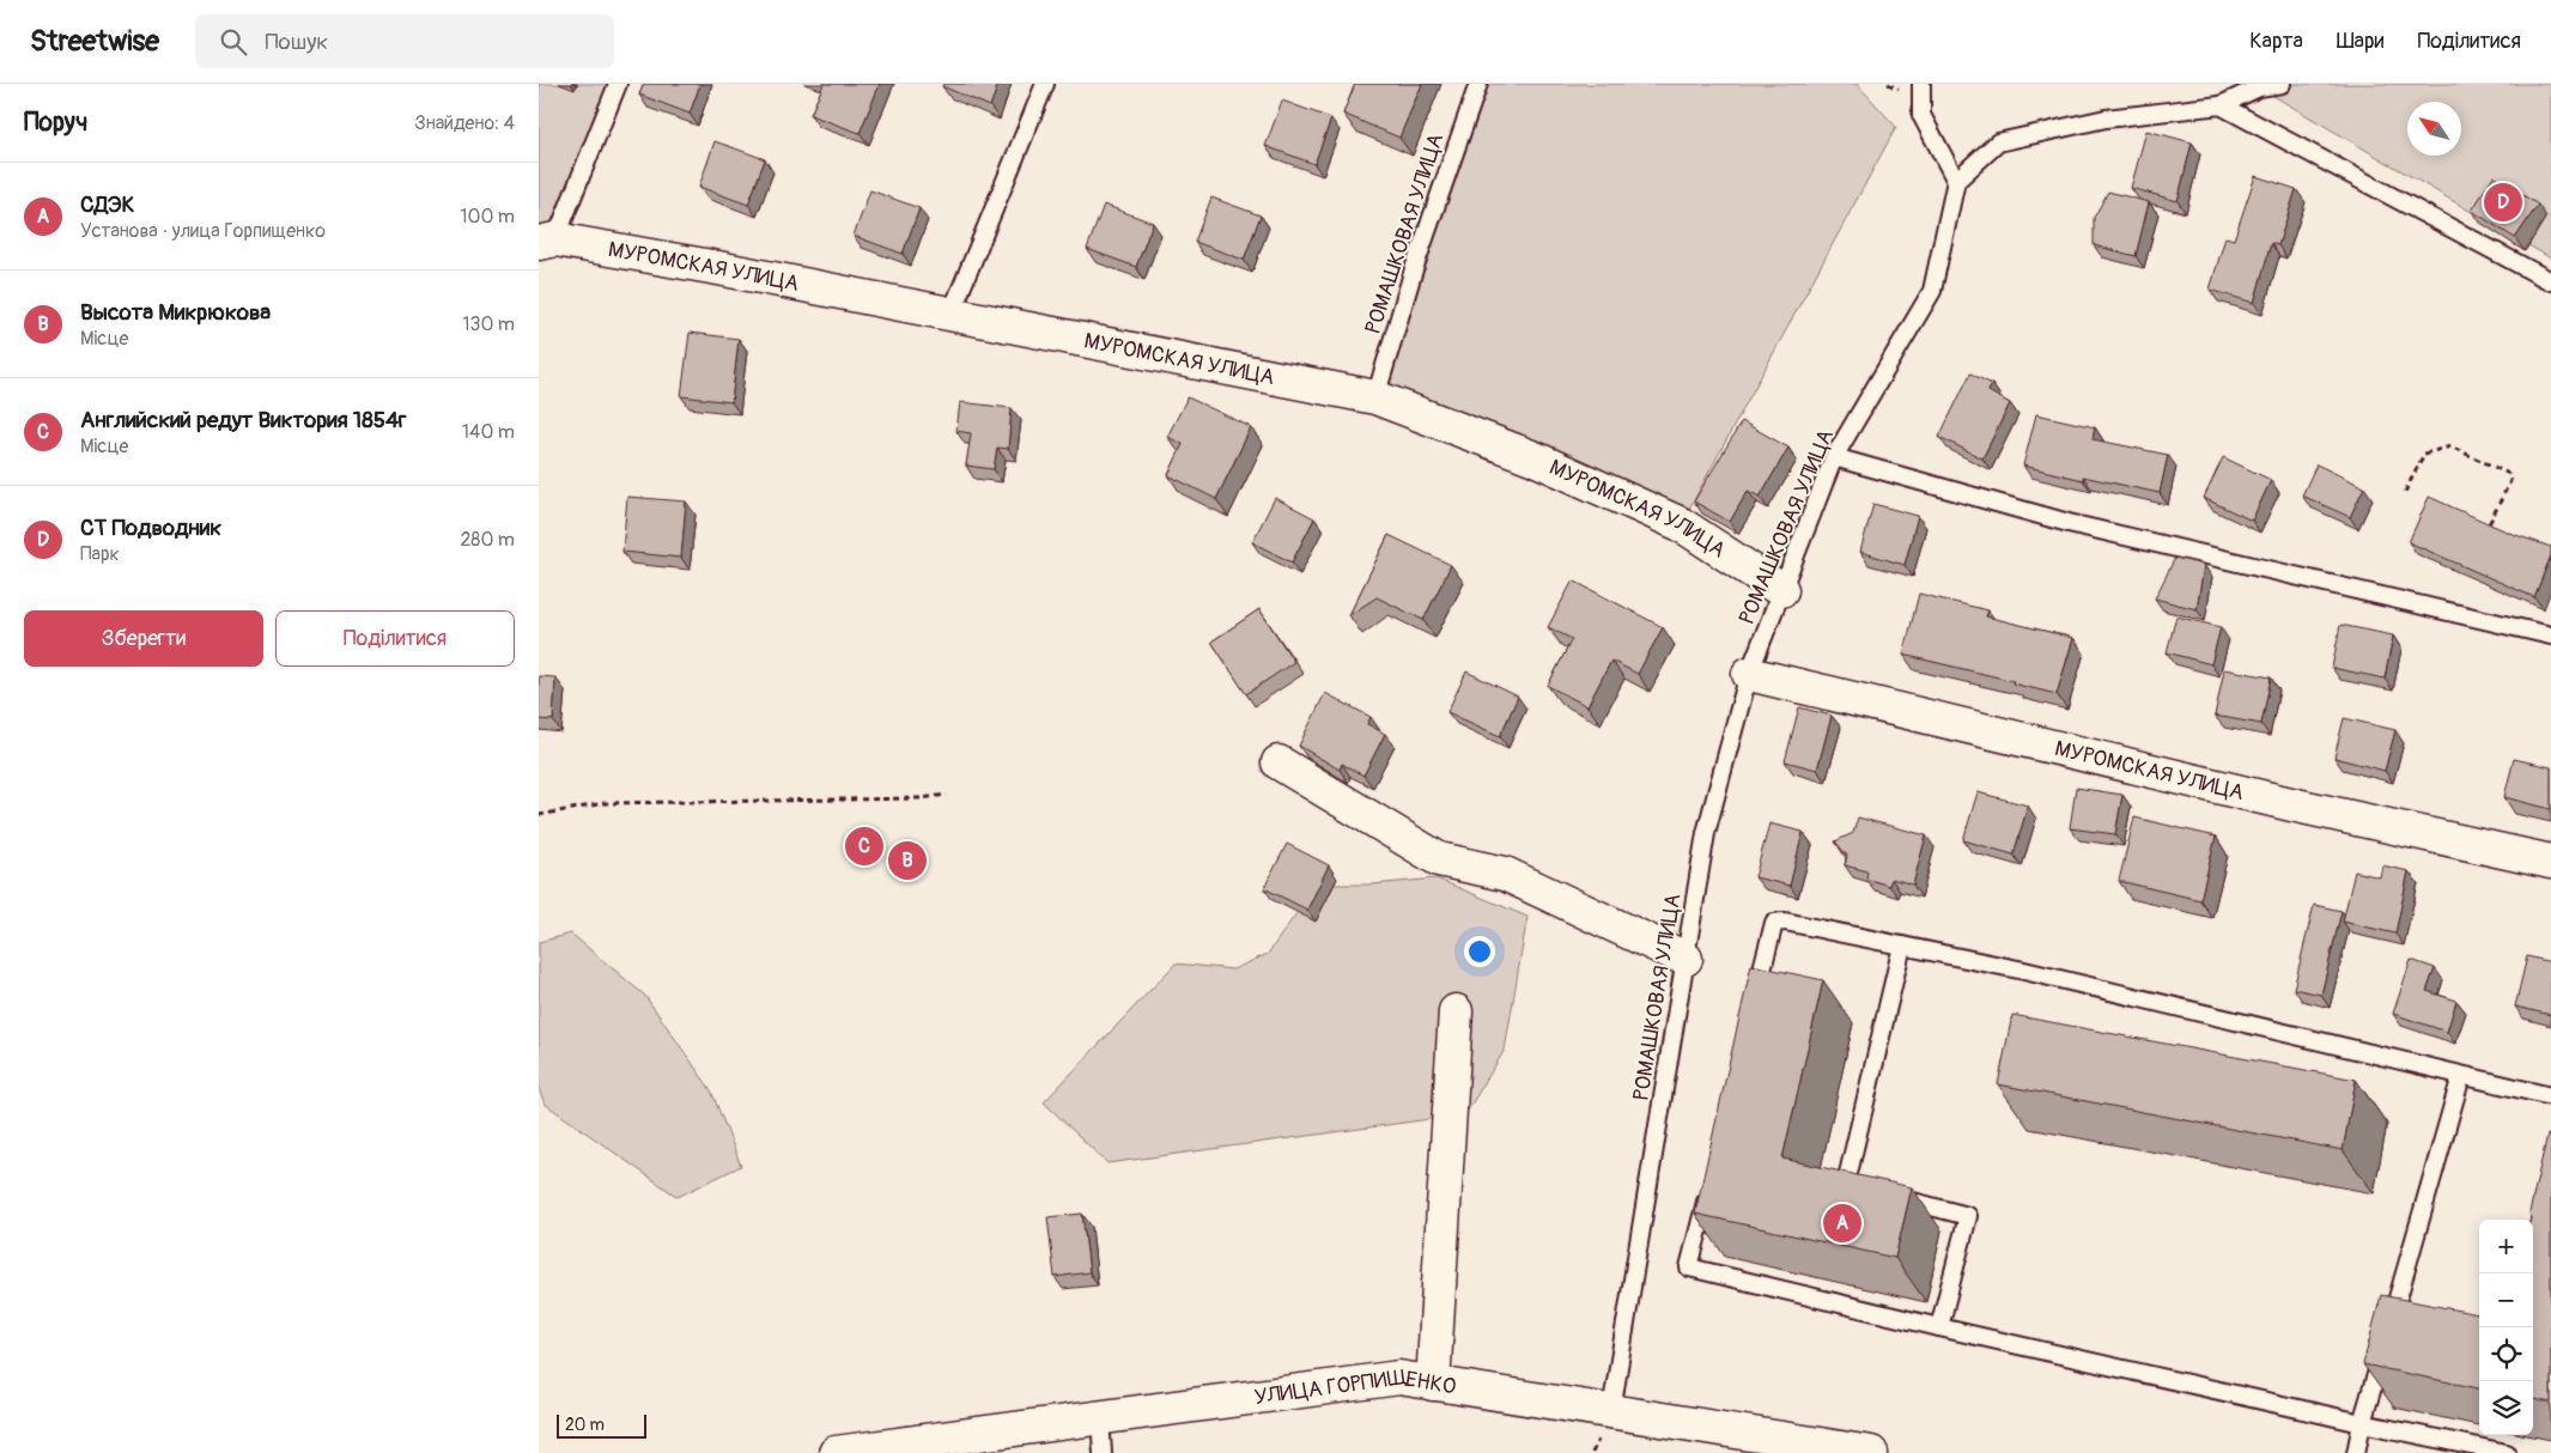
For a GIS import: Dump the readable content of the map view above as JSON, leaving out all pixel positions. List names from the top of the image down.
{
  "streets": {
    "street": ["МУРОМСКАЯ УЛИЦА", "УЛИЦА ГОРПИЩЕНКО"],
    "lane": ["РОМАШКОВАЯ УЛИЦА"]
  },
  "crossings": [
    ["РОМАШКОВАЯ УЛИЦА", "МУРОМСКАЯ УЛИЦА"],
    ["РОМАШКОВАЯ УЛИЦА", "УЛИЦА ГОРПИЩЕНКО"]
  ],
  "scale_bar": "20 m",
  "north": "top left",
  "page": {
    "header": "Streetwise",
    "search": "Пошук",
    "nav": ["Карта", "Шари", "Поділитися"],
    "heading": ["Поруч", "Знайдено: 4"],
    "list": [
      {
        "mark": "A",
        "name": "СДЭК",
        "note": "Установа · улица Горпищенко",
        "value": "100 m"
      },
      {
        "mark": "B",
        "name": "Высота Микрюкова",
        "note": "Місце",
        "value": "130 m"
      },
      {
        "mark": "C",
        "name": "Английский редут Виктория 1854г",
        "note": "Місце",
        "value": "140 m"
      },
      {
        "mark": "D",
        "name": "СТ Подводник",
        "note": "Парк",
        "value": "280 m"
      }
    ],
    "pins": [
      "D",
      "C",
      "B",
      "A"
    ],
    "buttons": ["Зберегти", "Поділитися"],
    "map_buttons": ["+", "−"],
    "scale": "20 m"
  }
}
